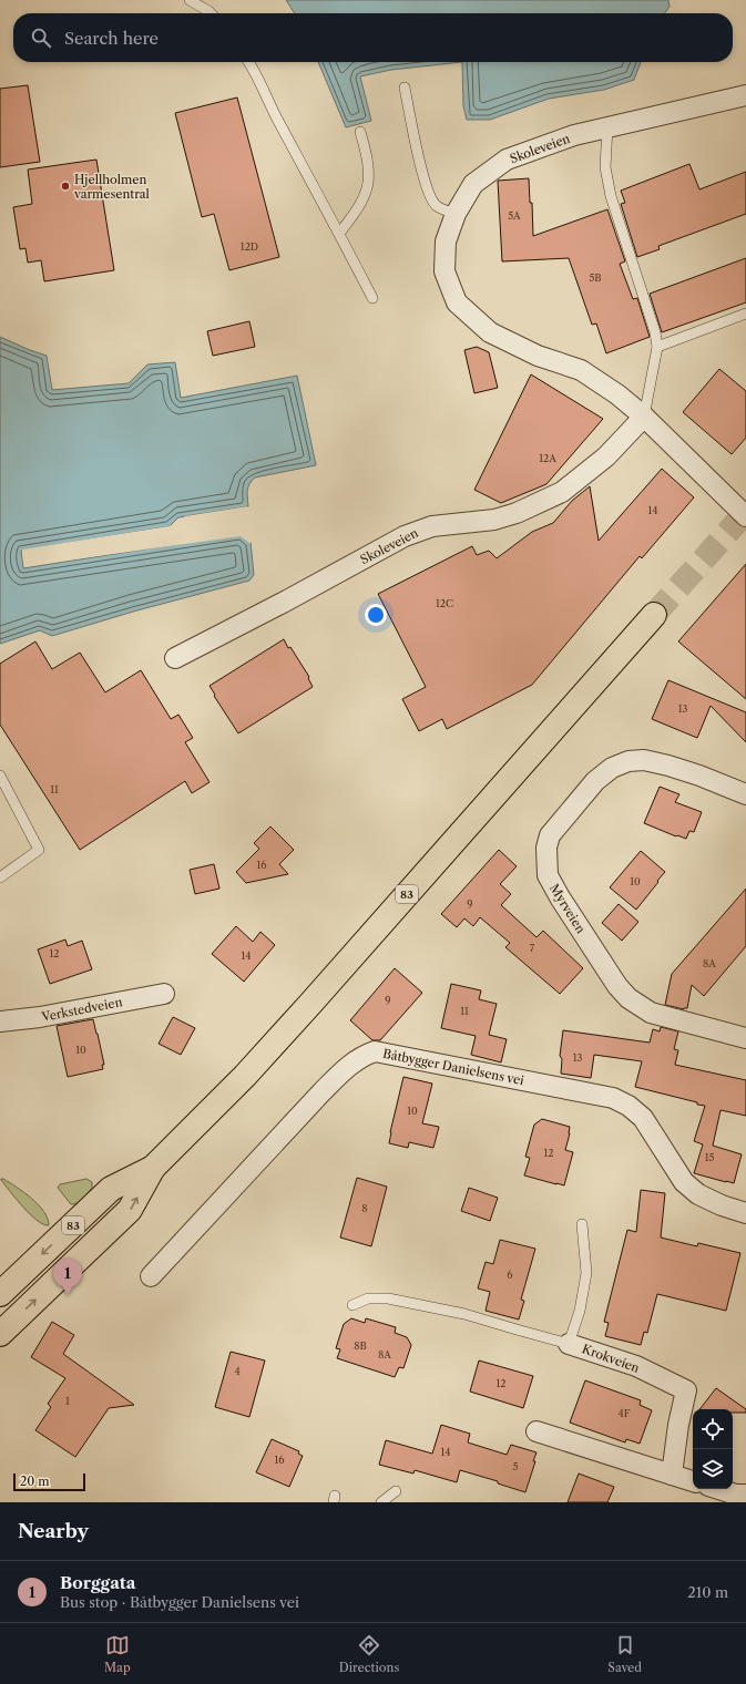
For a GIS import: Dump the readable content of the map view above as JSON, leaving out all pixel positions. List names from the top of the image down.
{
  "streets": {
    "highway": ["83"],
    "street": [
      "Skoleveien",
      "Myrveien",
      "Verkstedveien",
      "Båtbygger Danielsens vei",
      "Krokveien"
    ]
  },
  "places": ["Hjellholmen varmesentral"],
  "house_numbers": [
    "5A",
    "12D",
    "5B",
    "12A",
    "14",
    "12C",
    "13",
    "11",
    "16",
    "10",
    "9",
    "7",
    "12",
    "14",
    "8A",
    "9",
    "11",
    "10",
    "13",
    "10",
    "12",
    "15",
    "8",
    "6",
    "8B",
    "8A",
    "4",
    "12",
    "1",
    "4F",
    "14",
    "16",
    "5"
  ],
  "scale_bar": "20 m",
  "page": {
    "search": "Search here",
    "pins": "1",
    "scale": "20 m",
    "heading": "Nearby",
    "list": [
      {
        "mark": "1",
        "name": "Borggata",
        "note": "Bus stop · Båtbygger Danielsens vei",
        "value": "210 m"
      }
    ],
    "nav": ["Map", "Directions", "Saved"]
  }
}
